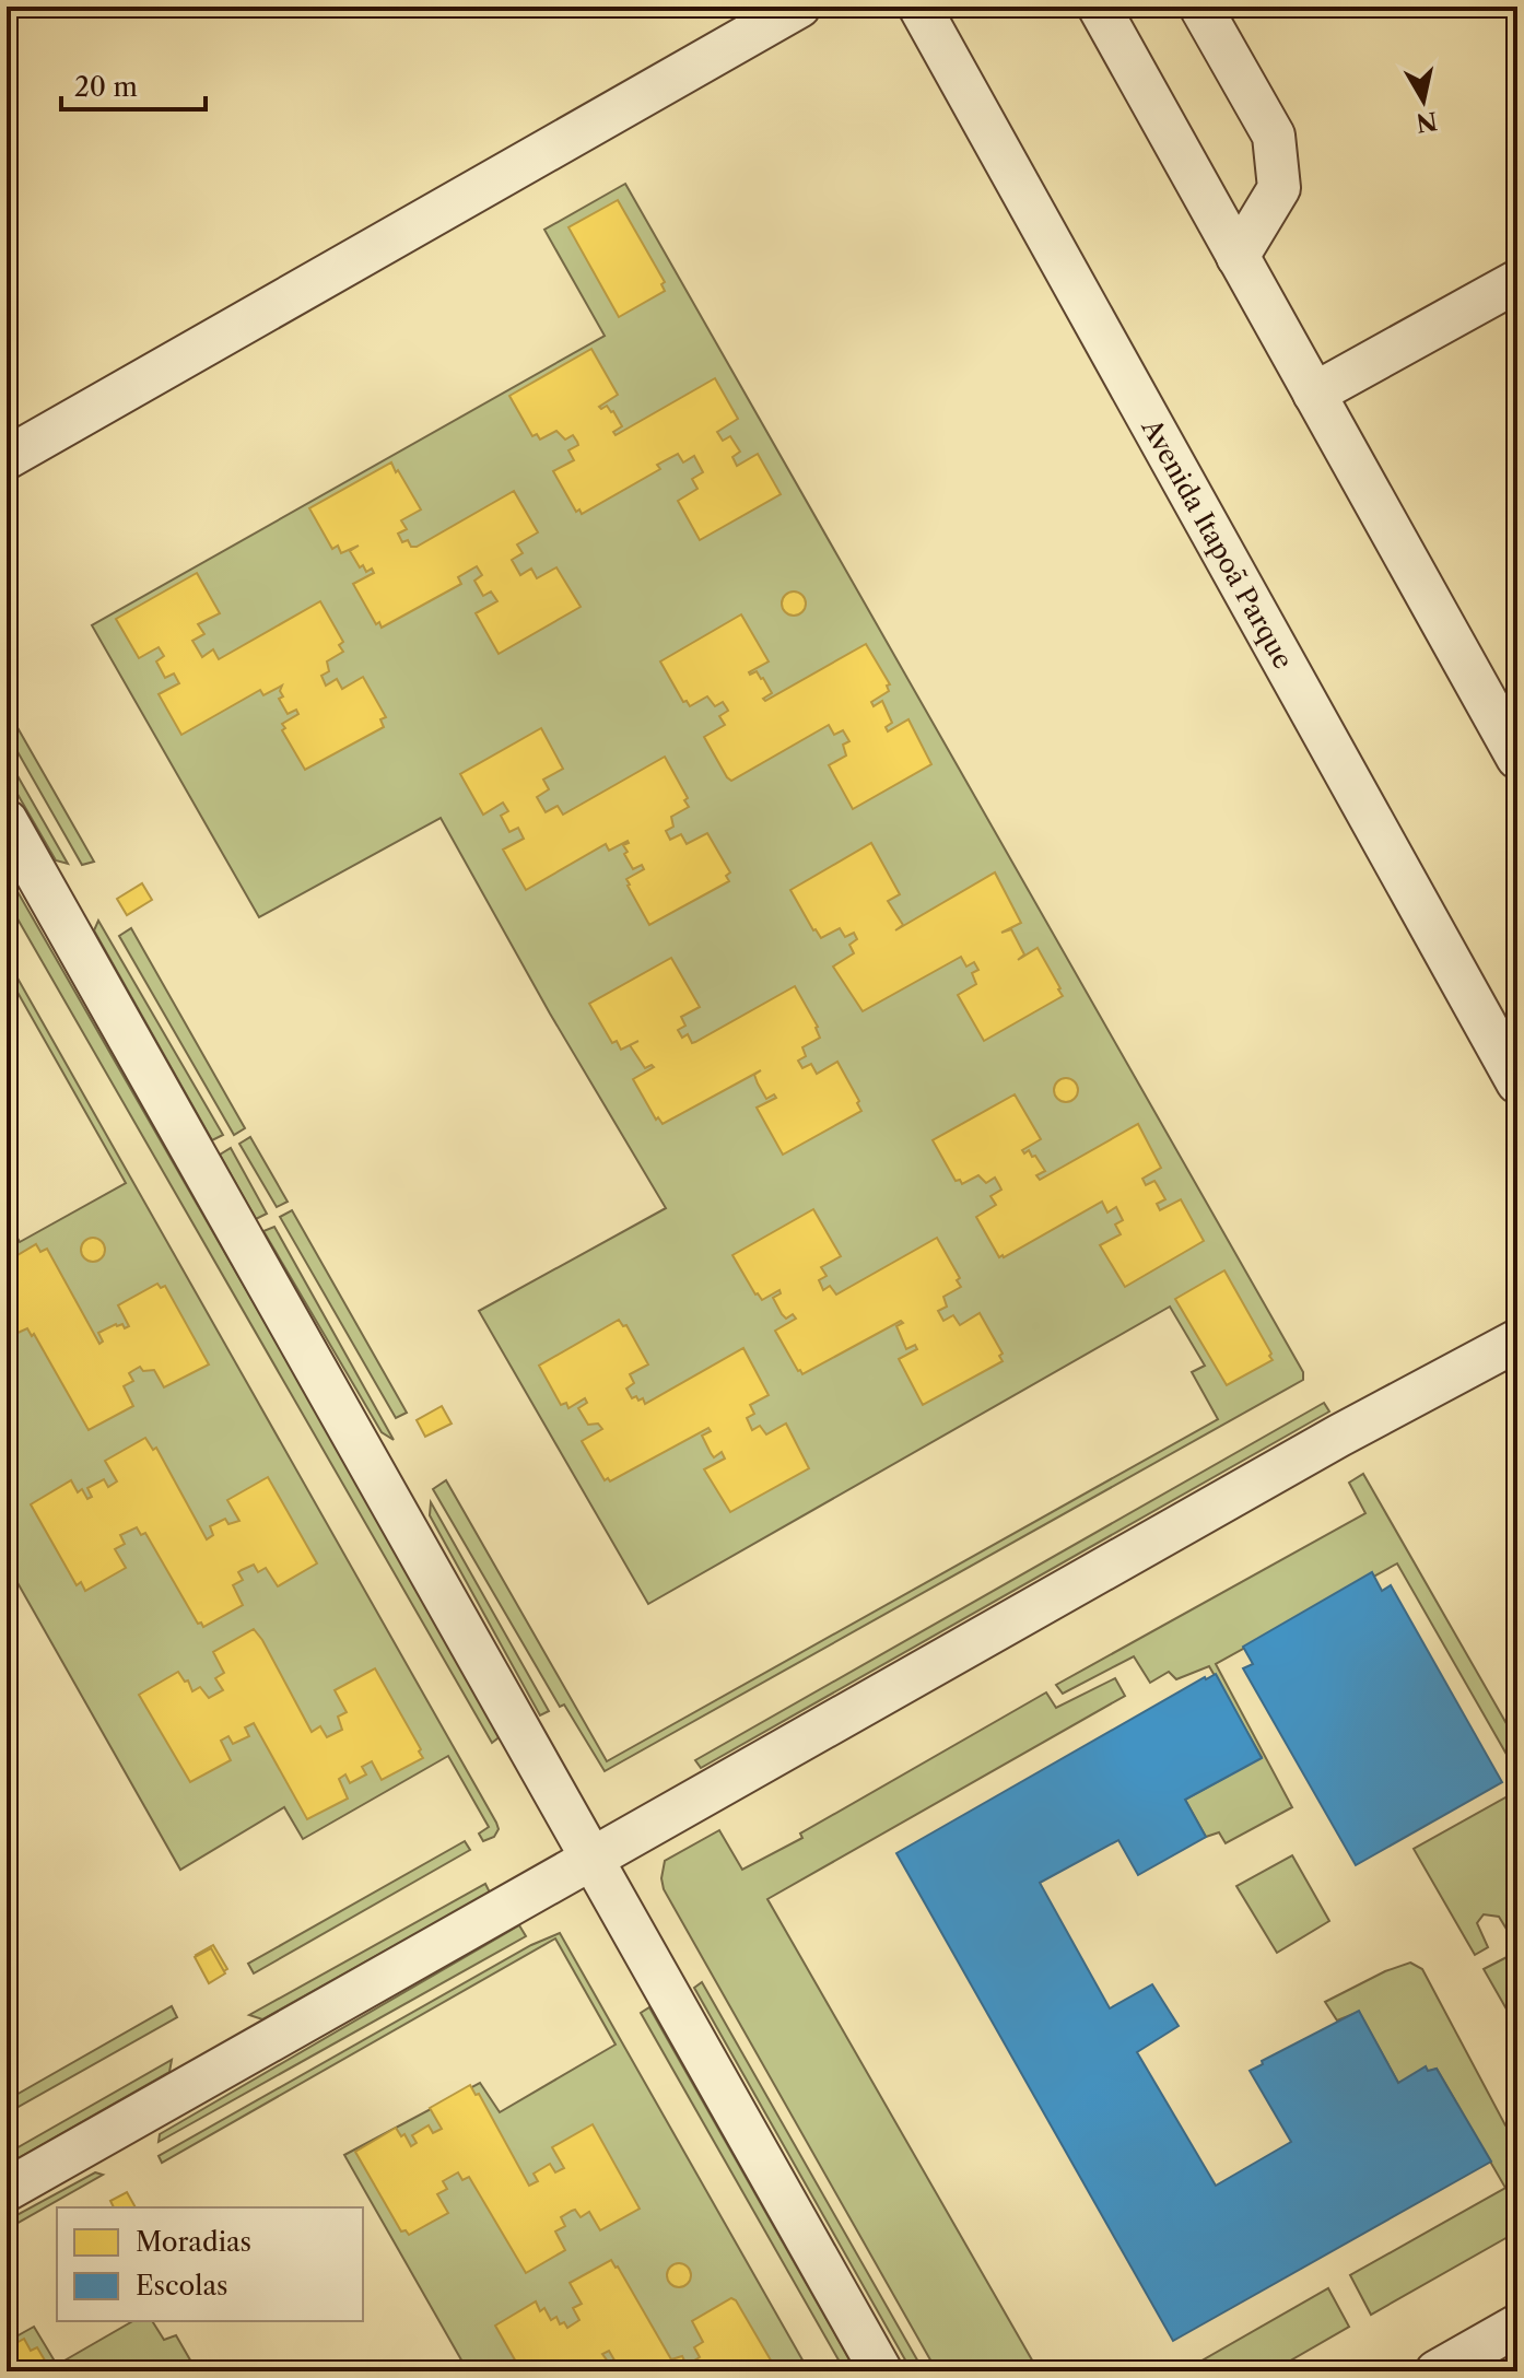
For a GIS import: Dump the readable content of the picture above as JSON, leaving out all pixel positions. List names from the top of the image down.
{
  "streets": {
    "street": ["Avenida Itapoã Parque"]
  },
  "legend": ["Moradias", "Escolas"],
  "scale_bar": "20 m",
  "north": "bottom"
}
